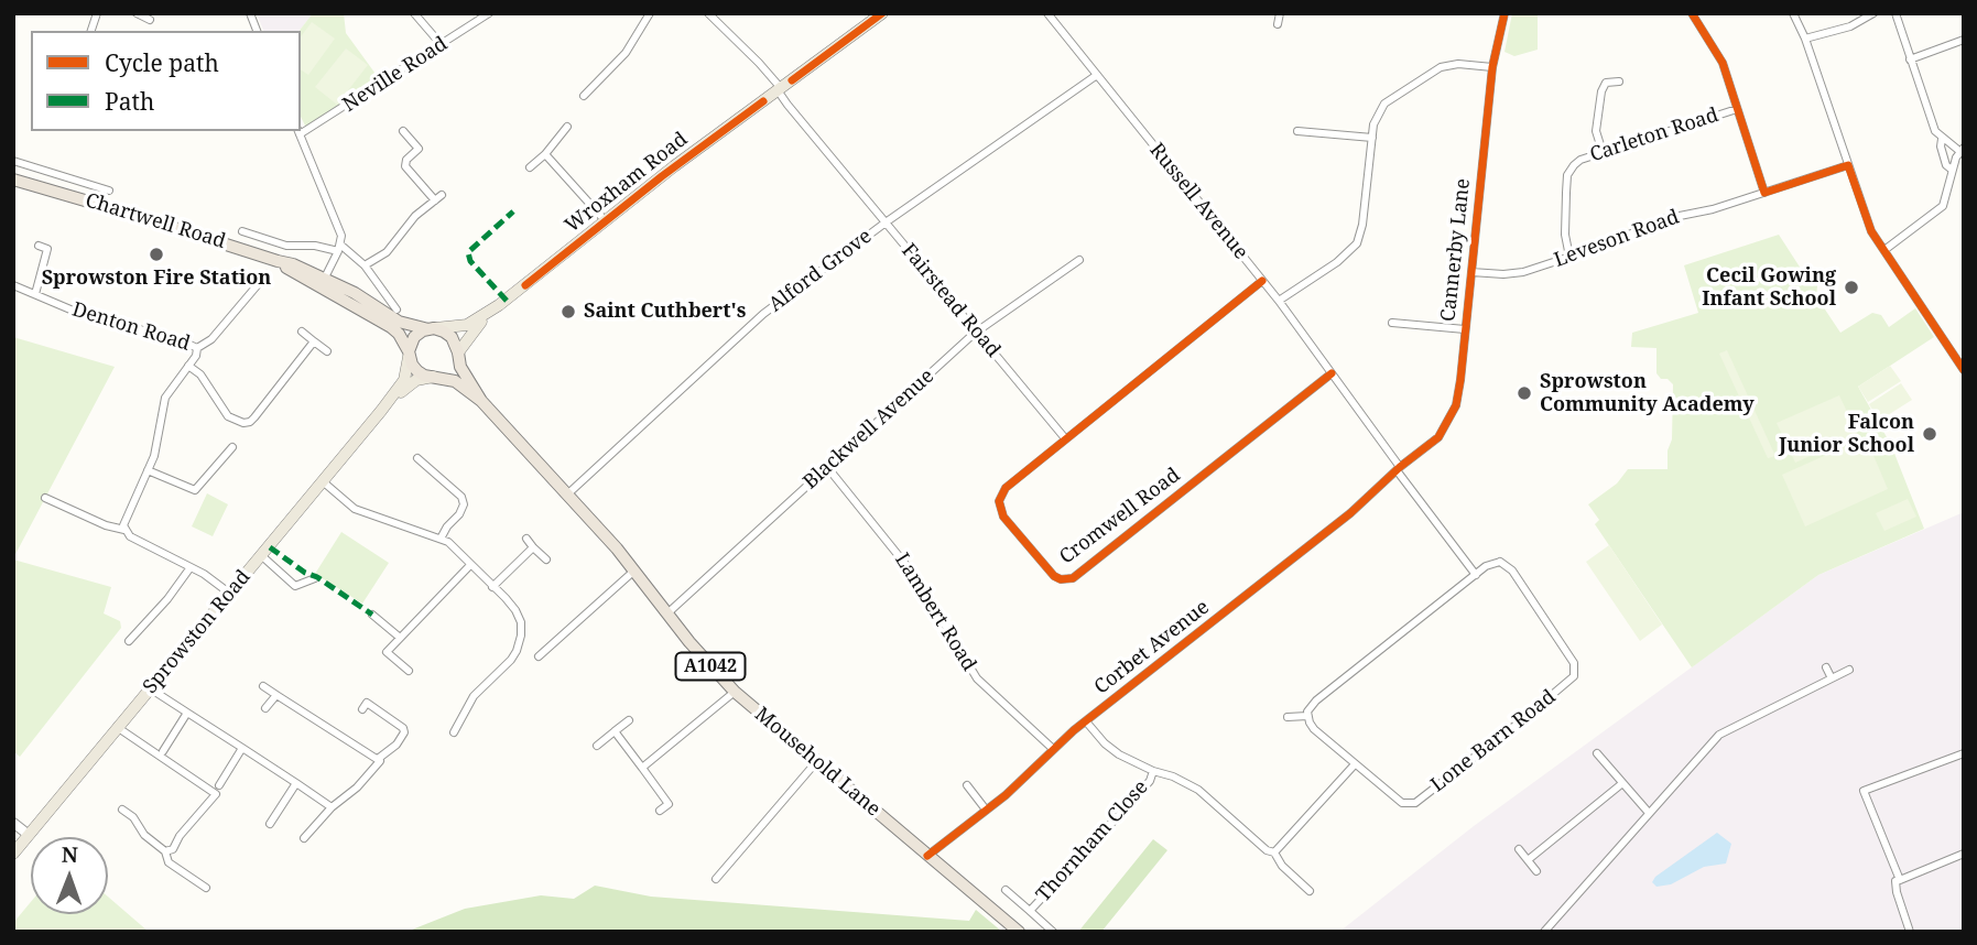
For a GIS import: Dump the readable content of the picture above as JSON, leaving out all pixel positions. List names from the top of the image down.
{
  "streets": {
    "highway": ["Chartwell Road", "A1042", "Mousehold Lane"],
    "main road": ["Wroxham Road", "Sprowston Road"],
    "street": [
      "Neville Road",
      "Carleton Road",
      "Russell Avenue",
      "Leveson Road",
      "Cannerby Lane",
      "Alford Grove",
      "Fairstead Road",
      "Denton Road",
      "Blackwell Avenue",
      "Cromwell Road",
      "Lambert Road",
      "Corbet Avenue",
      "Lone Barn Road",
      "Thornham Close"
    ]
  },
  "crossings": [
    ["Carleton Road", "Leveson Road"],
    ["Wroxham Road", "Chartwell Road"],
    ["Wroxham Road", "Fairstead Road"],
    ["Wroxham Road", "Sprowston Road"],
    ["Wroxham Road", "Mousehold Lane"],
    ["Russell Avenue", "Cannerby Lane"],
    ["Russell Avenue", "Alford Grove"],
    ["Russell Avenue", "Cromwell Road"],
    ["Russell Avenue", "Corbet Avenue"],
    ["Chartwell Road", "Sprowston Road"],
    ["Chartwell Road", "Mousehold Lane"],
    ["Leveson Road", "Cannerby Lane"],
    ["Cannerby Lane", "Corbet Avenue"],
    ["Alford Grove", "Fairstead Road"],
    ["Alford Grove", "Mousehold Lane"],
    ["Fairstead Road", "Blackwell Avenue"],
    ["Fairstead Road", "Cromwell Road"],
    ["Blackwell Avenue", "Lambert Road"],
    ["Blackwell Avenue", "Mousehold Lane"],
    ["Lambert Road", "Corbet Avenue"],
    ["Sprowston Road", "Mousehold Lane"],
    ["Corbet Avenue", "Mousehold Lane"]
  ],
  "places": [
    "Sprowston Fire Station",
    "Cecil Gowing Infant School",
    "Saint Cuthbert's",
    "Sprowston Community Academy",
    "Falcon Junior School"
  ],
  "legend": ["Cycle path", "Path"],
  "north": "top"
}
